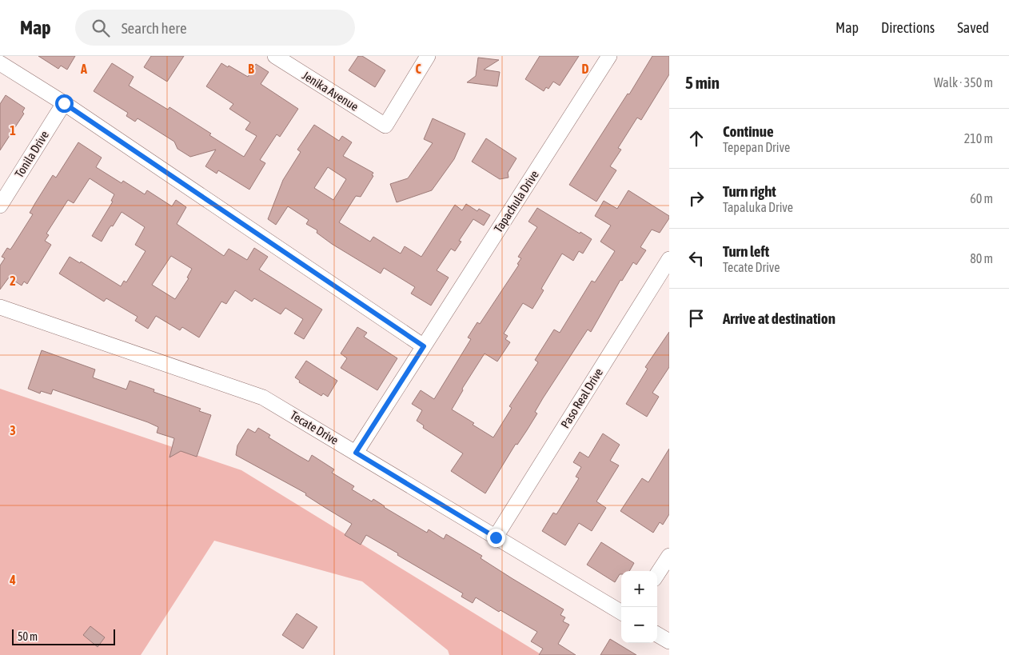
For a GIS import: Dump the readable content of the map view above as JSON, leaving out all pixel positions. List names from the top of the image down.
{
  "streets": {
    "street": [
      "Jenika Avenue",
      "Tonila Drive",
      "Tapachula Drive",
      "Paso Real Drive",
      "Tecate Drive"
    ]
  },
  "crossings": [
    ["Tapachula Drive", "Tecate Drive"],
    ["Paso Real Drive", "Tecate Drive"]
  ],
  "scale_bar": "50 m",
  "page": {
    "header": "Map",
    "search": "Search here",
    "nav": ["Map", "Directions", "Saved"],
    "heading": ["5 min", "Walk · 350 m"],
    "list": [
      ["Continue", "Tepepan Drive", "210 m"],
      ["Turn right", "Tapaluka Drive", "60 m"],
      ["Turn left", "Tecate Drive", "80 m"],
      "Arrive at destination"
    ],
    "map_buttons": ["+", "−"],
    "scale": "50 m"
  },
  "grid": {
    "columns": [
      "A",
      "B",
      "C",
      "D"
    ],
    "rows": [
      "1",
      "2",
      "3",
      "4"
    ]
  }
}
